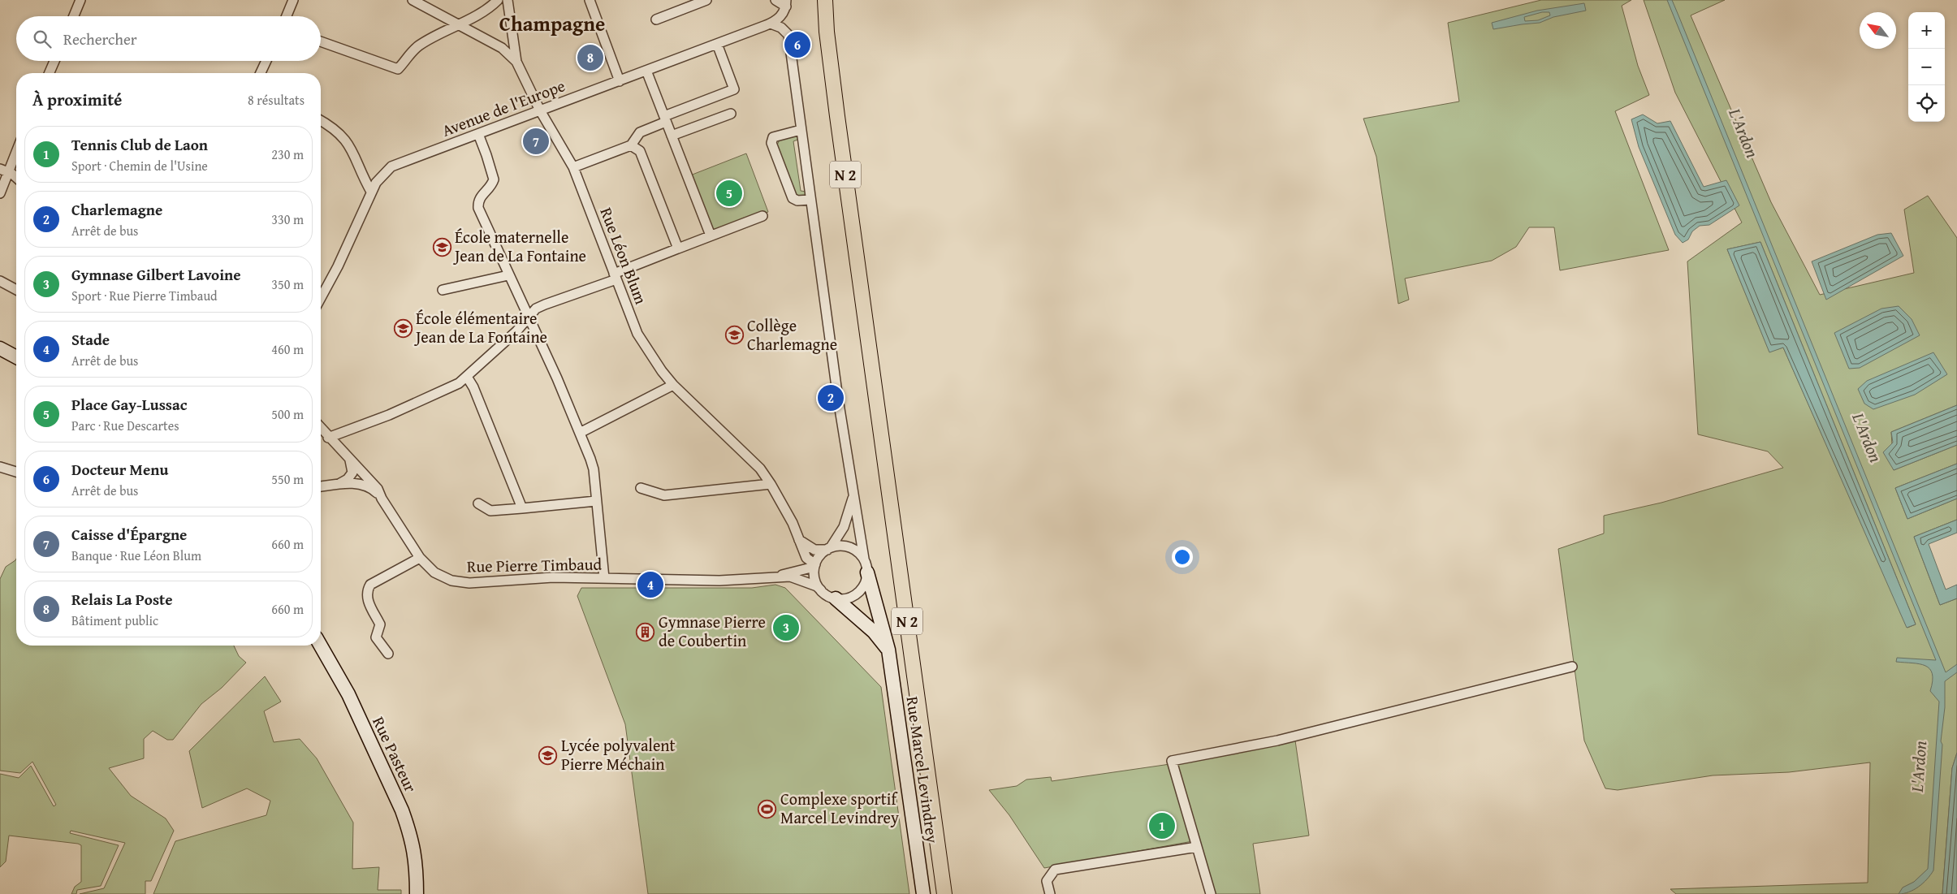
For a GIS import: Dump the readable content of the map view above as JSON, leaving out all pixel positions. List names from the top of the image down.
{
  "streets": {
    "main road": ["N 2"],
    "street": [
      "Avenue de l'Europe",
      "Rue Léon Blum",
      "Rue Pierre Timbaud",
      "Rue Pasteur",
      "Rue Marcel Levindrey"
    ]
  },
  "crossings": [
    ["Avenue de l'Europe", "Rue Léon Blum"],
    ["Rue Léon Blum", "Rue Pierre Timbaud"],
    ["Rue Léon Blum", "Rue Marcel Levindrey"],
    ["Rue Pierre Timbaud", "Rue Marcel Levindrey"]
  ],
  "districts": ["Champagne"],
  "water": ["L'Ardon"],
  "places": {
    "school or university": [
      "École maternelle Jean de La Fontaine",
      "École élémentaire Jean de La Fontaine",
      "Collège Charlemagne",
      "Lycée polyvalent Pierre Méchain"
    ],
    "building": ["Gymnase Pierre de Coubertin"],
    "sports": ["Complexe sportif Marcel Levindrey"]
  },
  "north": "top left",
  "page": {
    "map_buttons": ["+", "−"],
    "search": "Rechercher",
    "pins": [
      "6",
      "8",
      "7",
      "5",
      "2",
      "4",
      "3",
      "1"
    ],
    "heading": ["À proximité", "8 résultats"],
    "list": [
      {
        "mark": "1",
        "name": "Tennis Club de Laon",
        "note": "Sport · Chemin de l'Usine",
        "value": "230 m"
      },
      {
        "mark": "2",
        "name": "Charlemagne",
        "note": "Arrêt de bus",
        "value": "330 m"
      },
      {
        "mark": "3",
        "name": "Gymnase Gilbert Lavoine",
        "note": "Sport · Rue Pierre Timbaud",
        "value": "350 m"
      },
      {
        "mark": "4",
        "name": "Stade",
        "note": "Arrêt de bus",
        "value": "460 m"
      },
      {
        "mark": "5",
        "name": "Place Gay-Lussac",
        "note": "Parc · Rue Descartes",
        "value": "500 m"
      },
      {
        "mark": "6",
        "name": "Docteur Menu",
        "note": "Arrêt de bus",
        "value": "550 m"
      },
      {
        "mark": "7",
        "name": "Caisse d'Épargne",
        "note": "Banque · Rue Léon Blum",
        "value": "660 m"
      },
      {
        "mark": "8",
        "name": "Relais La Poste",
        "note": "Bâtiment public",
        "value": "660 m"
      }
    ]
  }
}
